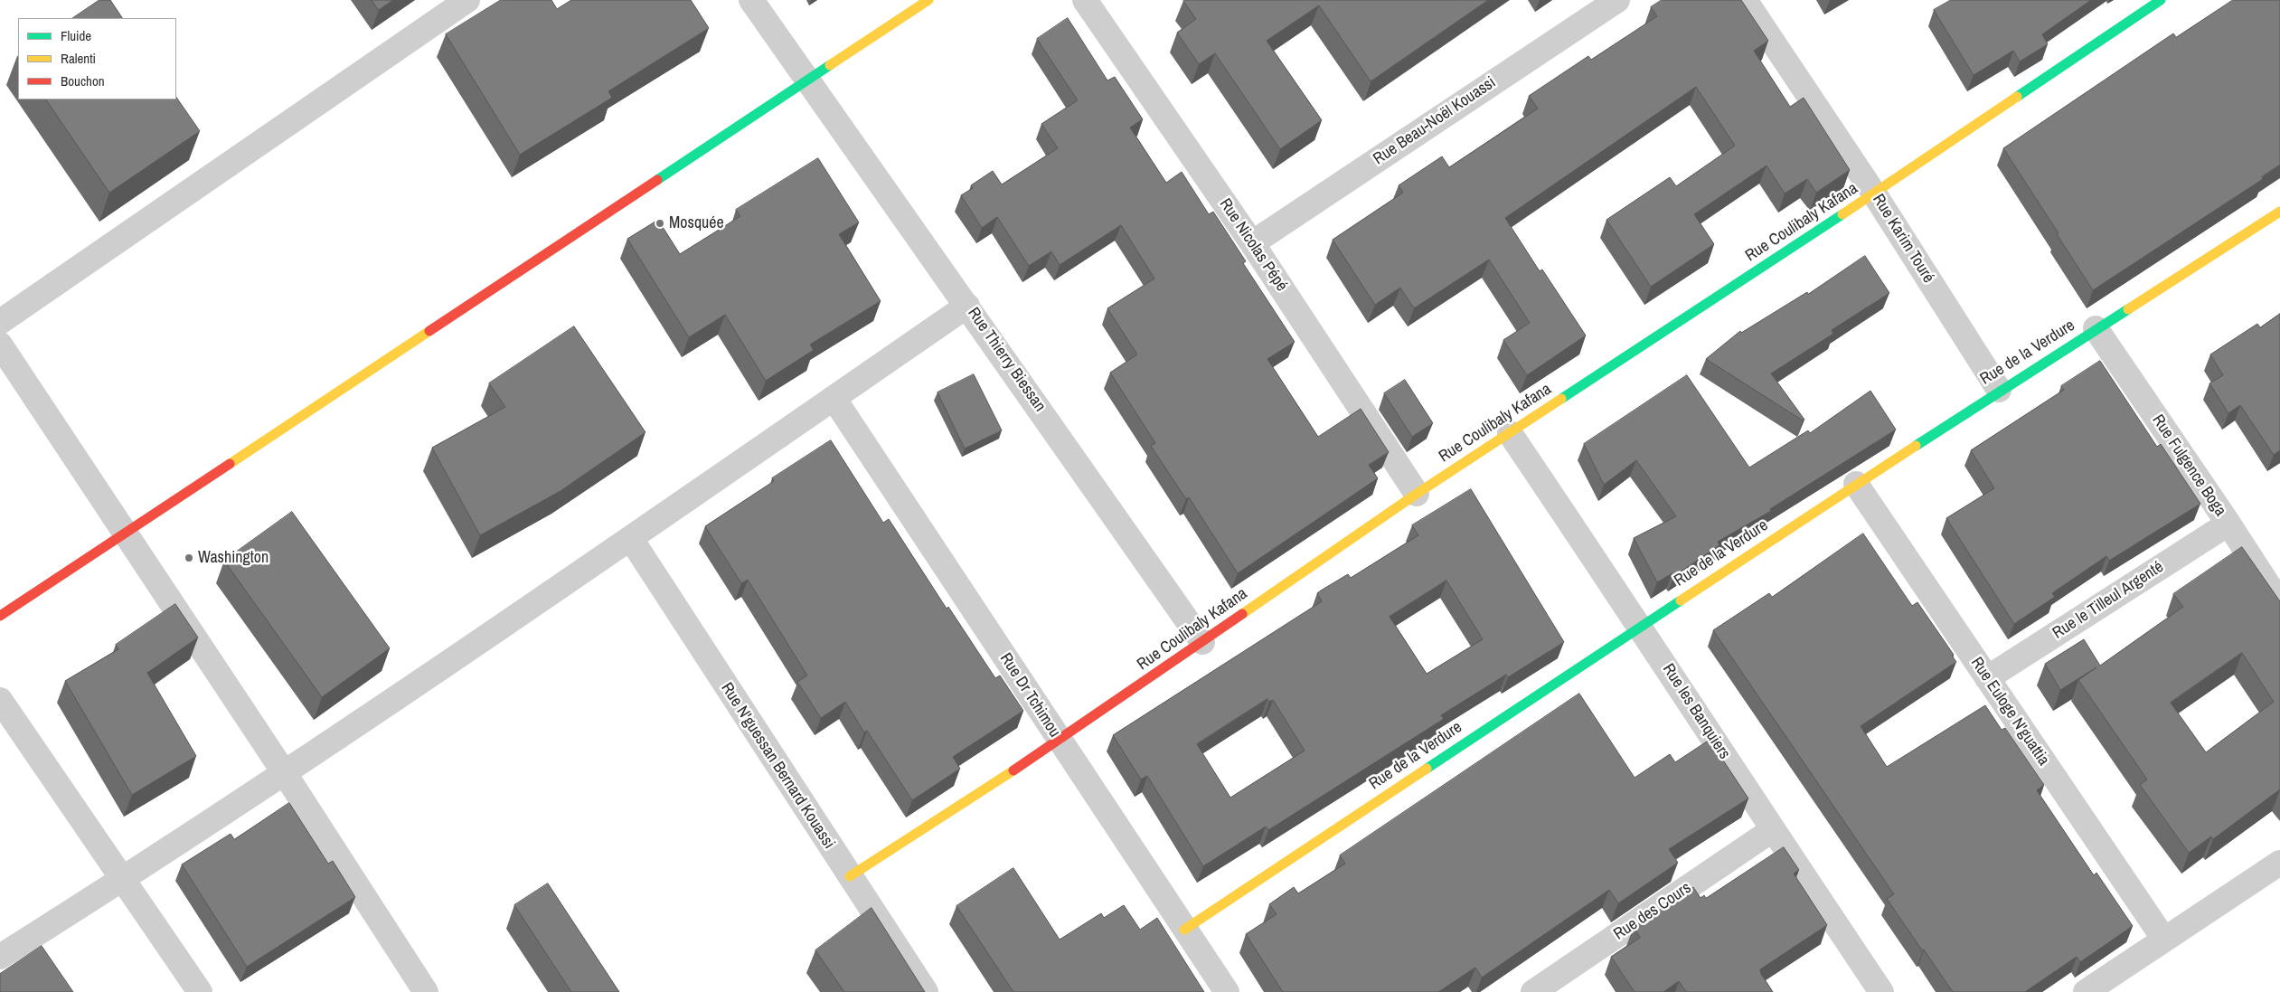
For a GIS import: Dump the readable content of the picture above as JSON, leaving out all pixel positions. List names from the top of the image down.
{
  "streets": {
    "street": [
      "Rue Beau-Noël Kouassi",
      "Rue Coulibaly Kafana",
      "Rue Karim Touré",
      "Rue Nicolas Pépé",
      "Rue de la Verdure",
      "Rue Thierry Biessan",
      "Rue Fulgence Boga",
      "Rue le Tilleul Argenté",
      "Rue Dr Tchimou",
      "Rue les Banquiers",
      "Rue Euloge N'guattia",
      "Rue N'guessan Bernard Kouassi",
      "Rue des Cours"
    ]
  },
  "crossings": [
    ["Rue Beau-Noël Kouassi", "Rue Nicolas Pépé"],
    ["Rue Coulibaly Kafana", "Rue Karim Touré"],
    ["Rue Coulibaly Kafana", "Rue Nicolas Pépé"],
    ["Rue Coulibaly Kafana", "Rue Thierry Biessan"],
    ["Rue Coulibaly Kafana", "Rue Dr Tchimou"],
    ["Rue Coulibaly Kafana", "Rue les Banquiers"],
    ["Rue Coulibaly Kafana", "Rue N'guessan Bernard Kouassi"],
    ["Rue Karim Touré", "Rue de la Verdure"],
    ["Rue de la Verdure", "Rue Fulgence Boga"],
    ["Rue de la Verdure", "Rue Dr Tchimou"],
    ["Rue de la Verdure", "Rue les Banquiers"],
    ["Rue de la Verdure", "Rue Euloge N'guattia"],
    ["Rue Fulgence Boga", "Rue le Tilleul Argenté"],
    ["Rue le Tilleul Argenté", "Rue Euloge N'guattia"],
    ["Rue les Banquiers", "Rue des Cours"]
  ],
  "places": ["Mosquée", "Washington"],
  "legend": ["Fluide", "Ralenti", "Bouchon"]
}
